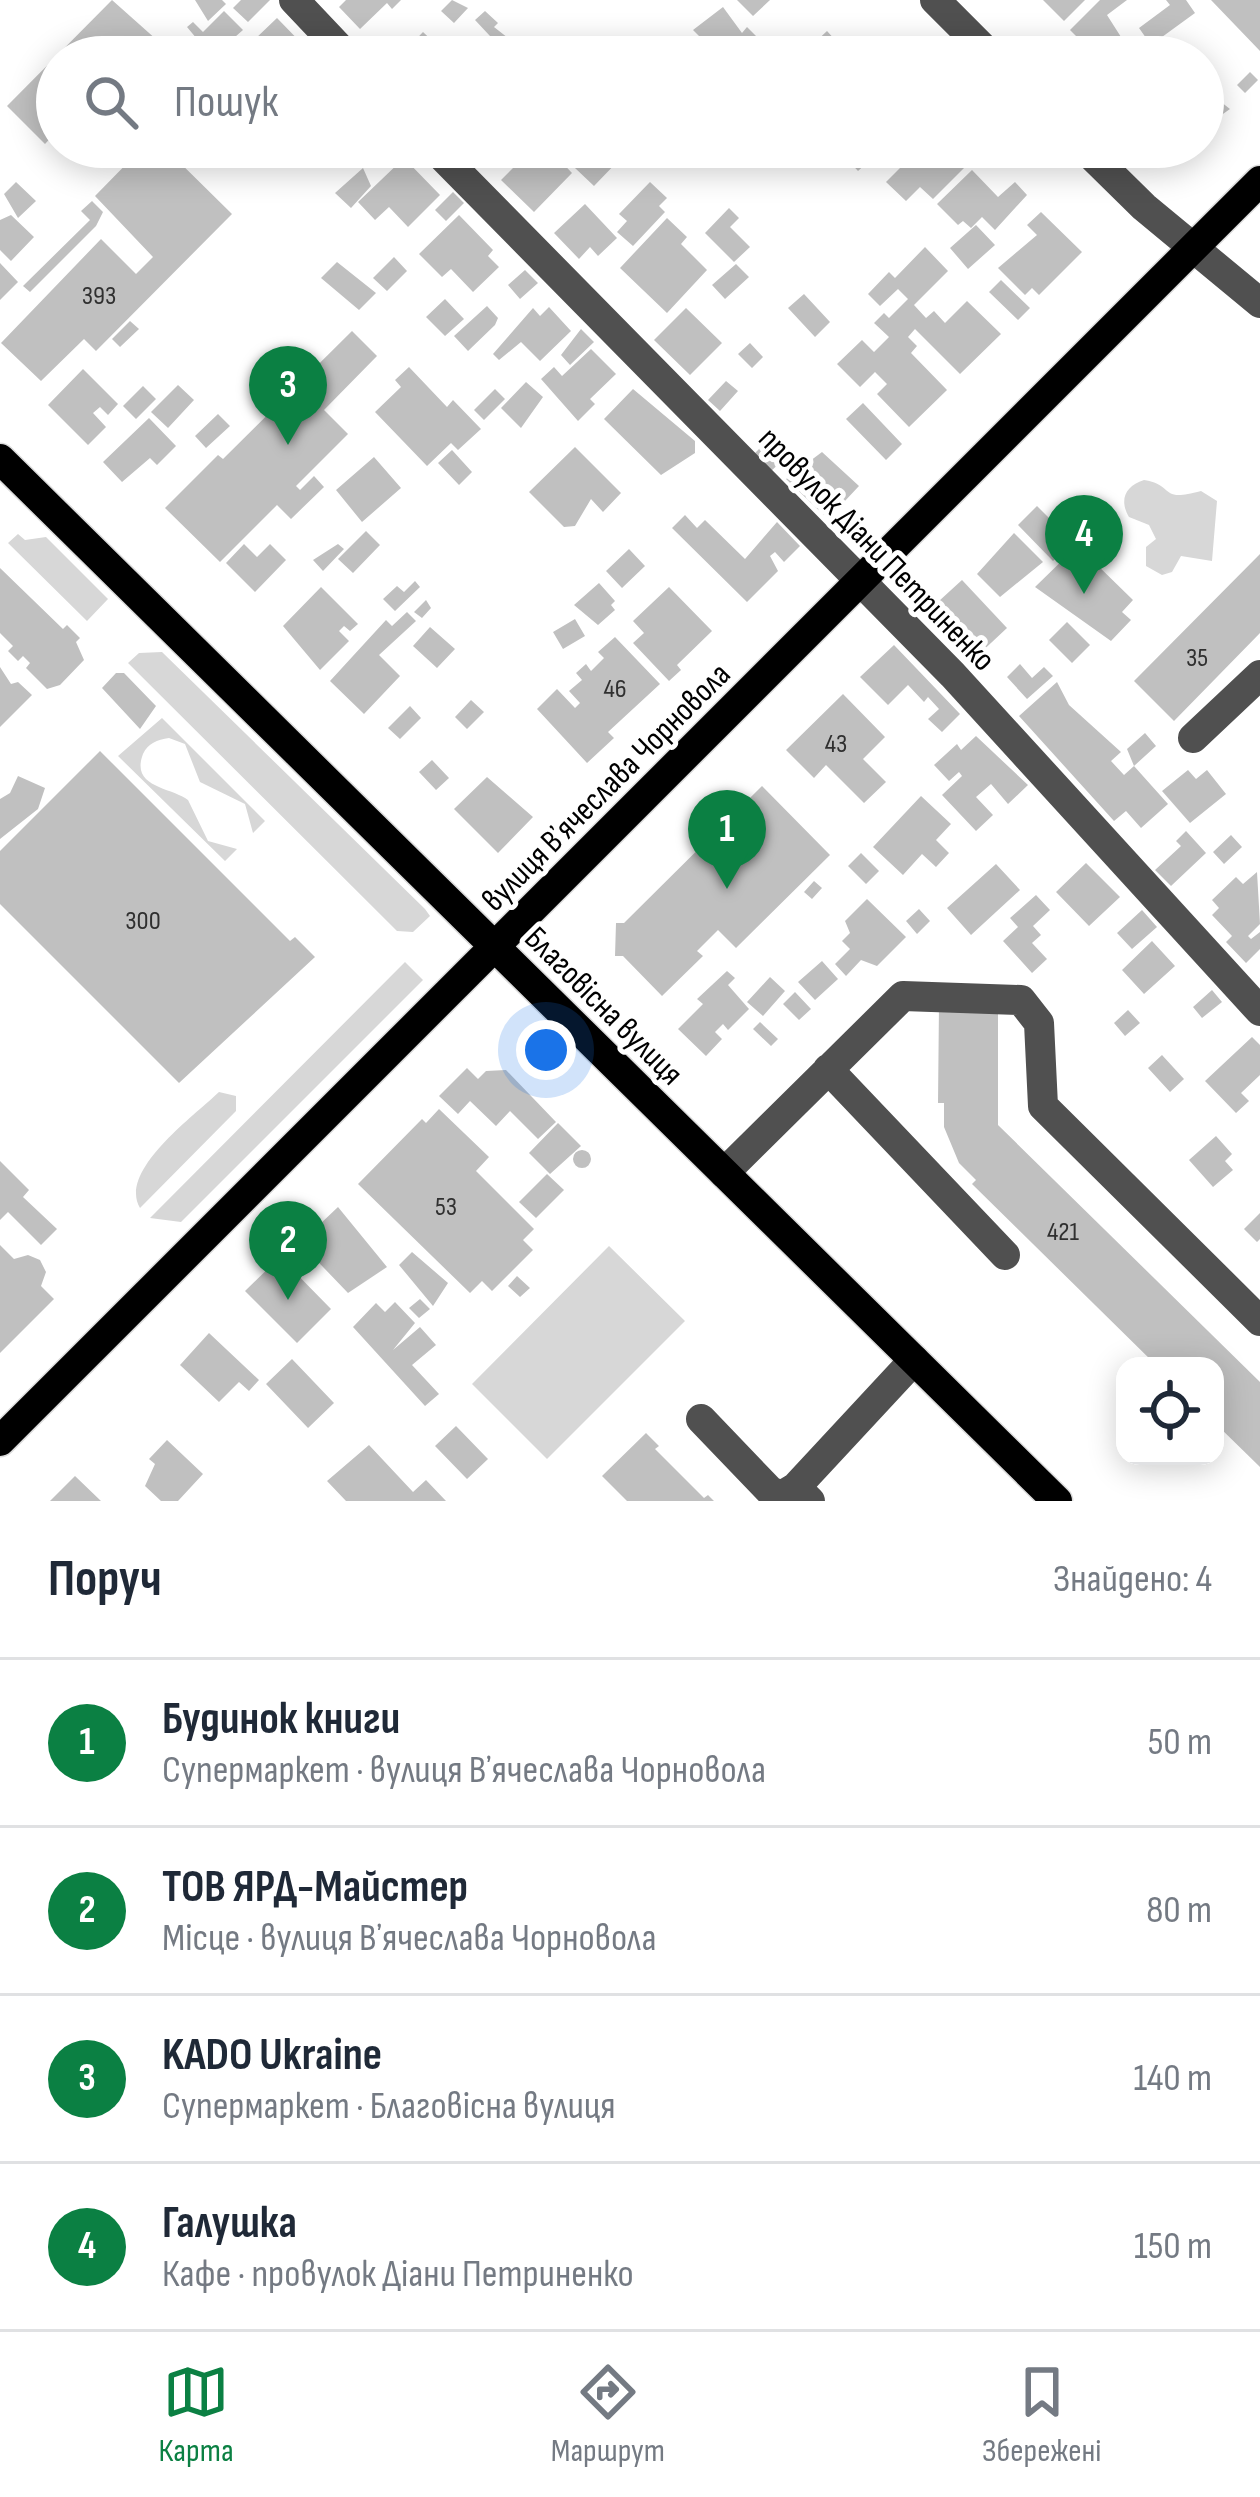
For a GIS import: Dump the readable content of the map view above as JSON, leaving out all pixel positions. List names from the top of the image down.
{
  "streets": {
    "main road": ["вулиця Вʼячеслава Чорновола", "Благовісна вулиця"],
    "street": ["провулок Діани Петриненко"]
  },
  "crossings": [
    ["провулок Діани Петриненко", "вулиця Вʼячеслава Чорновола"],
    ["вулиця Вʼячеслава Чорновола", "Благовісна вулиця"]
  ],
  "house_numbers": [
    "393",
    "35",
    "46",
    "43",
    "300",
    "53",
    "421"
  ],
  "page": {
    "search": "Пошук",
    "pins": [
      "3",
      "4",
      "1",
      "2"
    ],
    "heading": ["Поруч", "Знайдено: 4"],
    "list": [
      {
        "mark": "1",
        "name": "Будинок книги",
        "note": "Супермаркет · вулиця Вʼячеслава Чорновола",
        "value": "50 m"
      },
      {
        "mark": "2",
        "name": "ТОВ ЯРД-Майстер",
        "note": "Місце · вулиця Вʼячеслава Чорновола",
        "value": "80 m"
      },
      {
        "mark": "3",
        "name": "KADO Ukraine",
        "note": "Супермаркет · Благовісна вулиця",
        "value": "140 m"
      },
      {
        "mark": "4",
        "name": "Галушка",
        "note": "Кафе · провулок Діани Петриненко",
        "value": "150 m"
      }
    ],
    "nav": ["Карта", "Маршрут", "Збережені"]
  }
}
